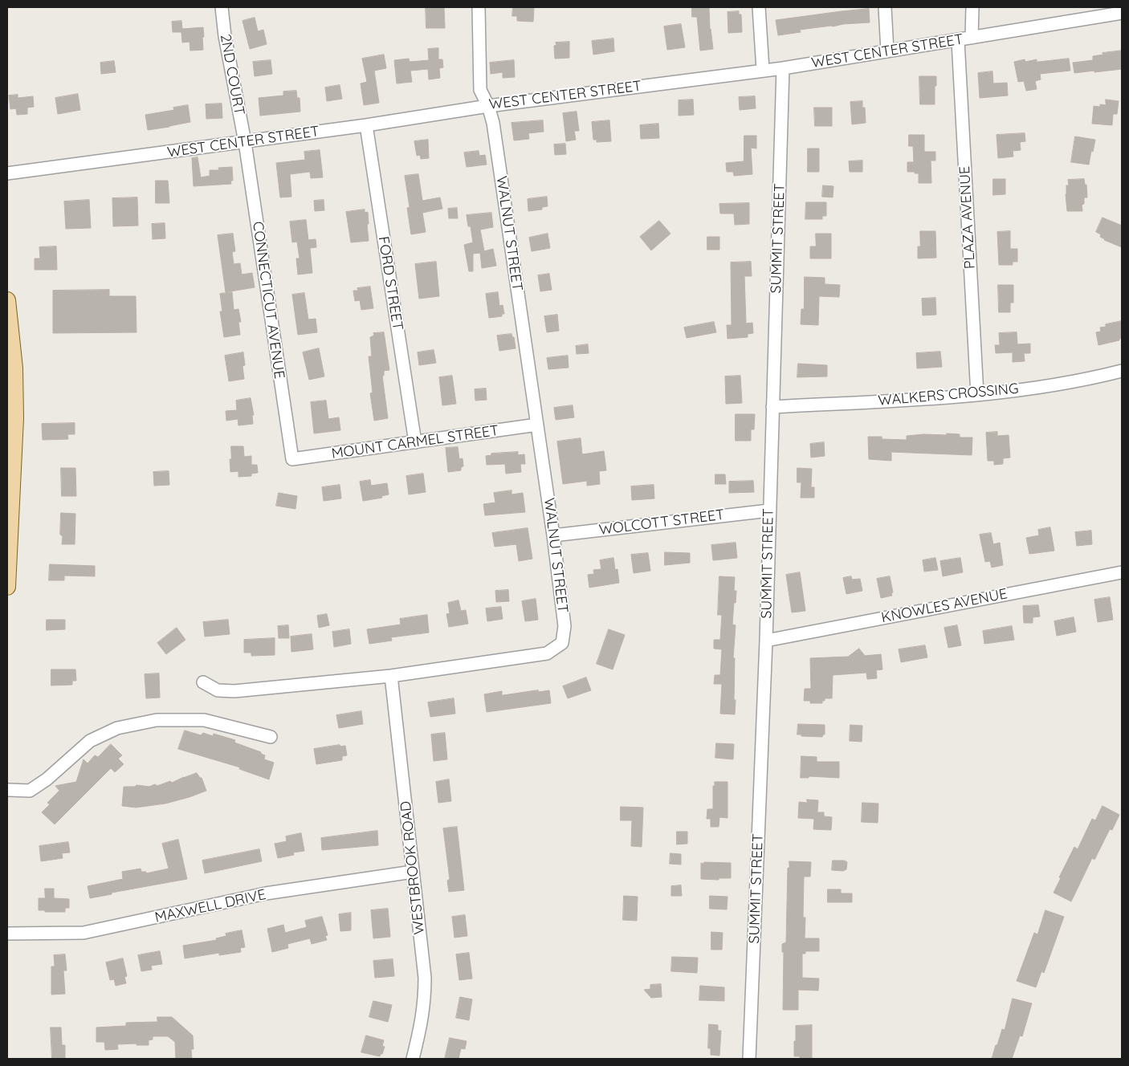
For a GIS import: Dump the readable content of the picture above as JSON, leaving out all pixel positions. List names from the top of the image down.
{
  "streets": {
    "street": [
      "WEST CENTER STREET",
      "2ND COURT",
      "PLAZA AVENUE",
      "WALNUT STREET",
      "SUMMIT STREET",
      "FORD STREET",
      "CONNECTICUT AVENUE",
      "WALKERS CROSSING",
      "MOUNT CARMEL STREET",
      "WOLCOTT STREET",
      "KNOWLES AVENUE",
      "WESTBROOK ROAD",
      "MAXWELL DRIVE"
    ]
  },
  "crossings": [
    ["WEST CENTER STREET", "2ND COURT"],
    ["WEST CENTER STREET", "PLAZA AVENUE"],
    ["WEST CENTER STREET", "WALNUT STREET"],
    ["WEST CENTER STREET", "SUMMIT STREET"],
    ["WEST CENTER STREET", "FORD STREET"],
    ["WEST CENTER STREET", "CONNECTICUT AVENUE"],
    ["2ND COURT", "CONNECTICUT AVENUE"],
    ["PLAZA AVENUE", "WALKERS CROSSING"],
    ["WALNUT STREET", "MOUNT CARMEL STREET"],
    ["WALNUT STREET", "WOLCOTT STREET"],
    ["WALNUT STREET", "WESTBROOK ROAD"],
    ["SUMMIT STREET", "WALKERS CROSSING"],
    ["SUMMIT STREET", "WOLCOTT STREET"],
    ["SUMMIT STREET", "KNOWLES AVENUE"],
    ["FORD STREET", "MOUNT CARMEL STREET"],
    ["CONNECTICUT AVENUE", "MOUNT CARMEL STREET"],
    ["WESTBROOK ROAD", "MAXWELL DRIVE"]
  ]
}
